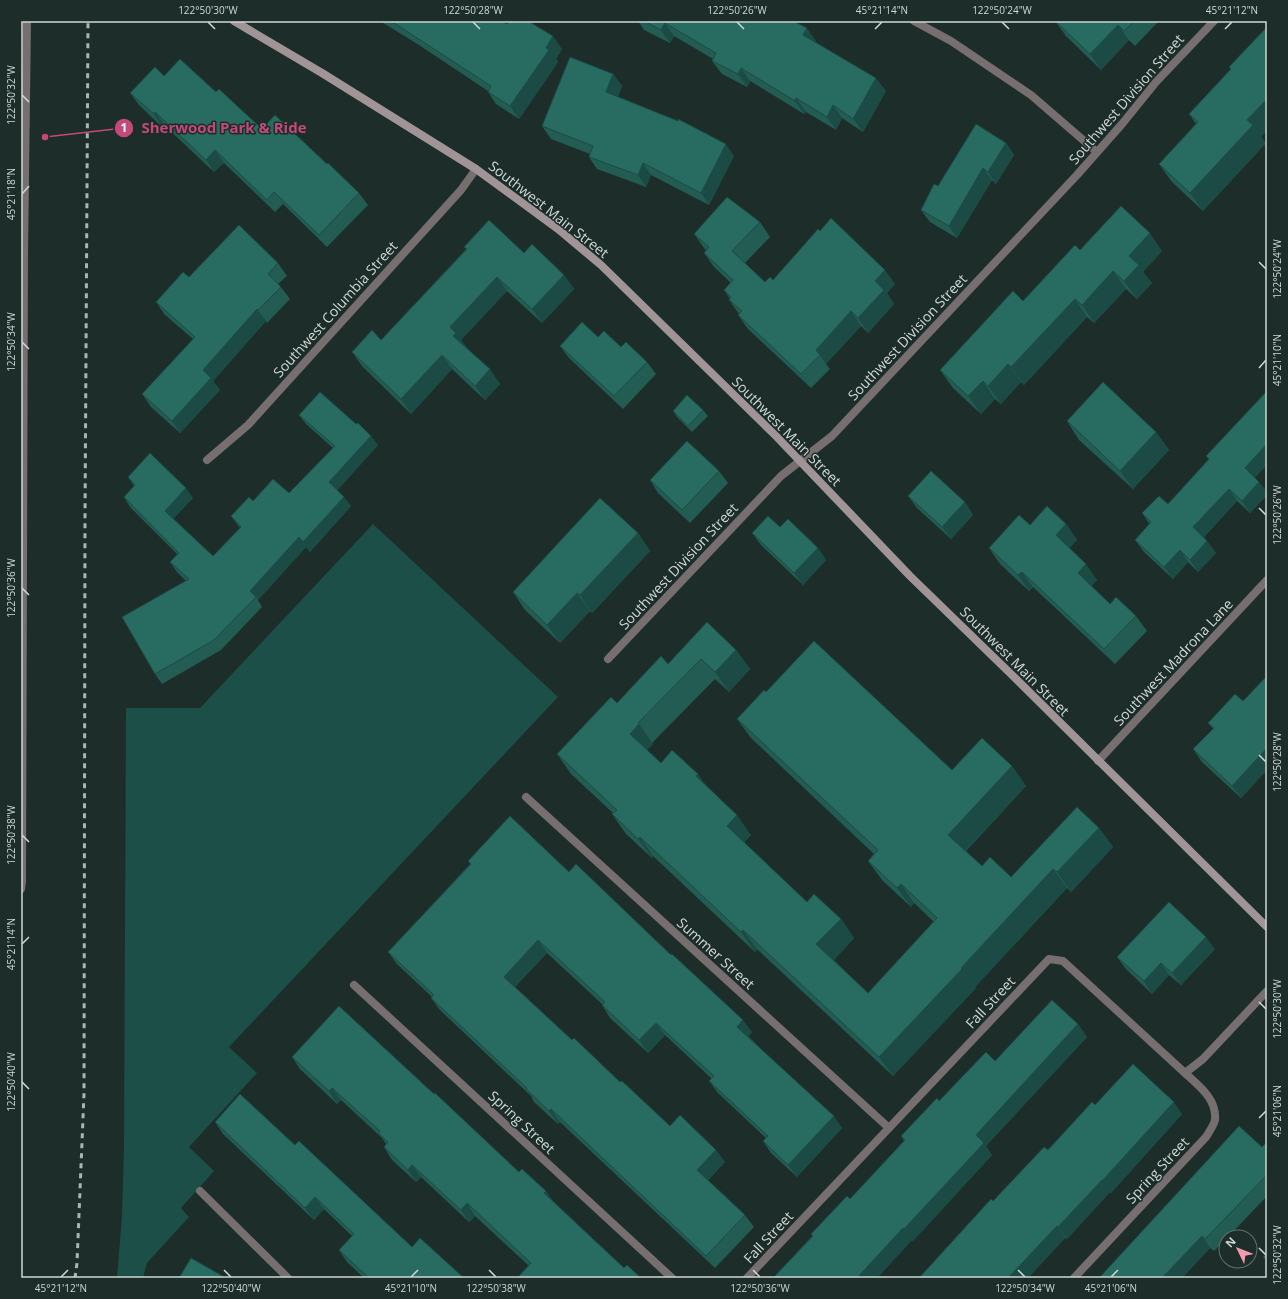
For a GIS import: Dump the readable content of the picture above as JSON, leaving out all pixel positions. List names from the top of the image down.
{
  "streets": {
    "street": [
      "Southwest Division Street",
      "Southwest Main Street",
      "Southwest Columbia Street",
      "Southwest Madrona Lane",
      "Summer Street",
      "Fall Street",
      "Spring Street"
    ]
  },
  "crossings": [
    ["Southwest Division Street", "Southwest Main Street"],
    ["Southwest Main Street", "Southwest Columbia Street"],
    ["Southwest Main Street", "Southwest Madrona Lane"],
    ["Summer Street", "Fall Street"],
    ["Fall Street", "Spring Street"]
  ],
  "places": ["Sherwood Park & Ride"],
  "north": "top left",
  "coordinates": [
    "122°50'30\"W",
    "122°50'28\"W",
    "122°50'26\"W",
    "45°21'14\"N",
    "122°50'24\"W",
    "45°21'12\"N",
    "122°50'32\"W",
    "45°21'18\"N",
    "122°50'34\"W",
    "45°21'10\"N",
    "122°50'36\"W",
    "122°50'38\"W",
    "122°50'40\"W",
    "45°21'06\"N"
  ]
}
